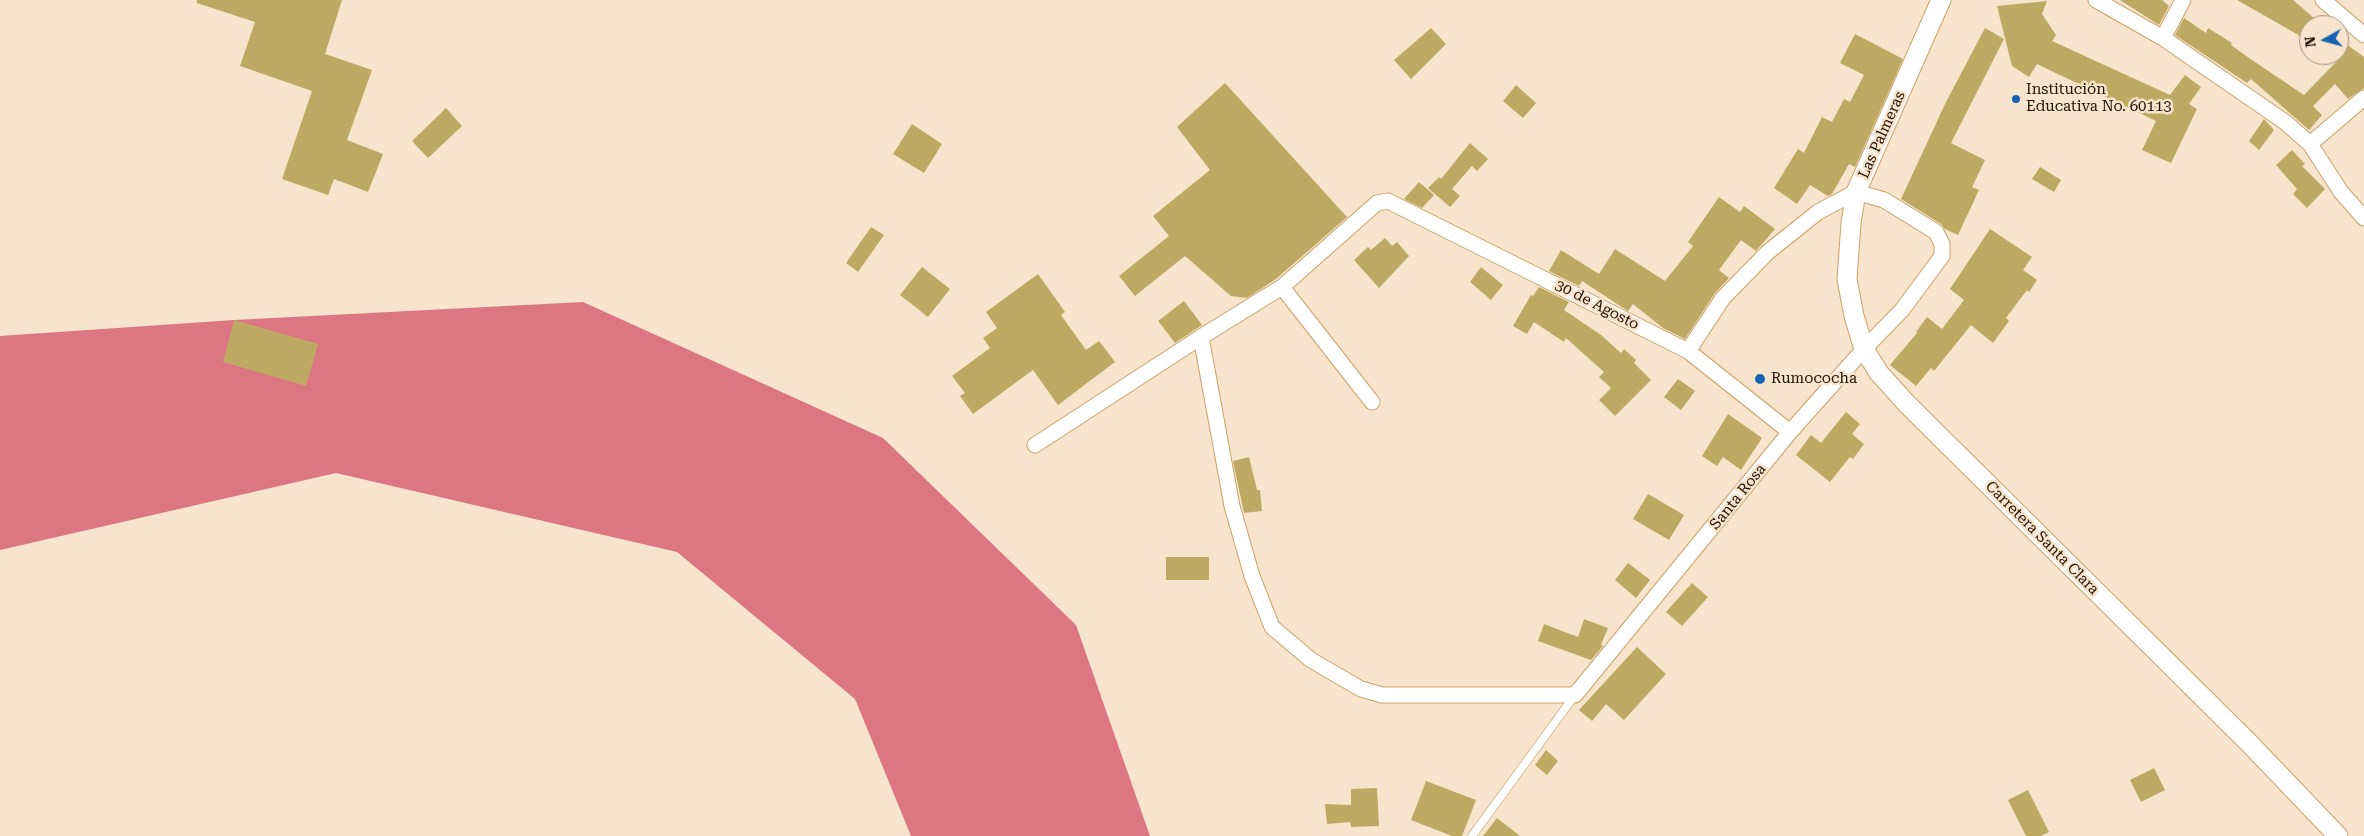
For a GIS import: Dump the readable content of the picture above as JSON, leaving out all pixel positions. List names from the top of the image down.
{
  "streets": {
    "street": [
      "Las Palmeras",
      "30 de Agosto",
      "Santa Rosa",
      "Carretera Santa Clara"
    ]
  },
  "crossings": [
    ["Las Palmeras", "30 de Agosto"],
    ["Las Palmeras", "Santa Rosa"],
    ["Las Palmeras", "Carretera Santa Clara"],
    ["30 de Agosto", "Santa Rosa"],
    ["Santa Rosa", "Carretera Santa Clara"]
  ],
  "places": ["Institución Educativa No. 60113", "Rumococha"],
  "north": "left"
}
